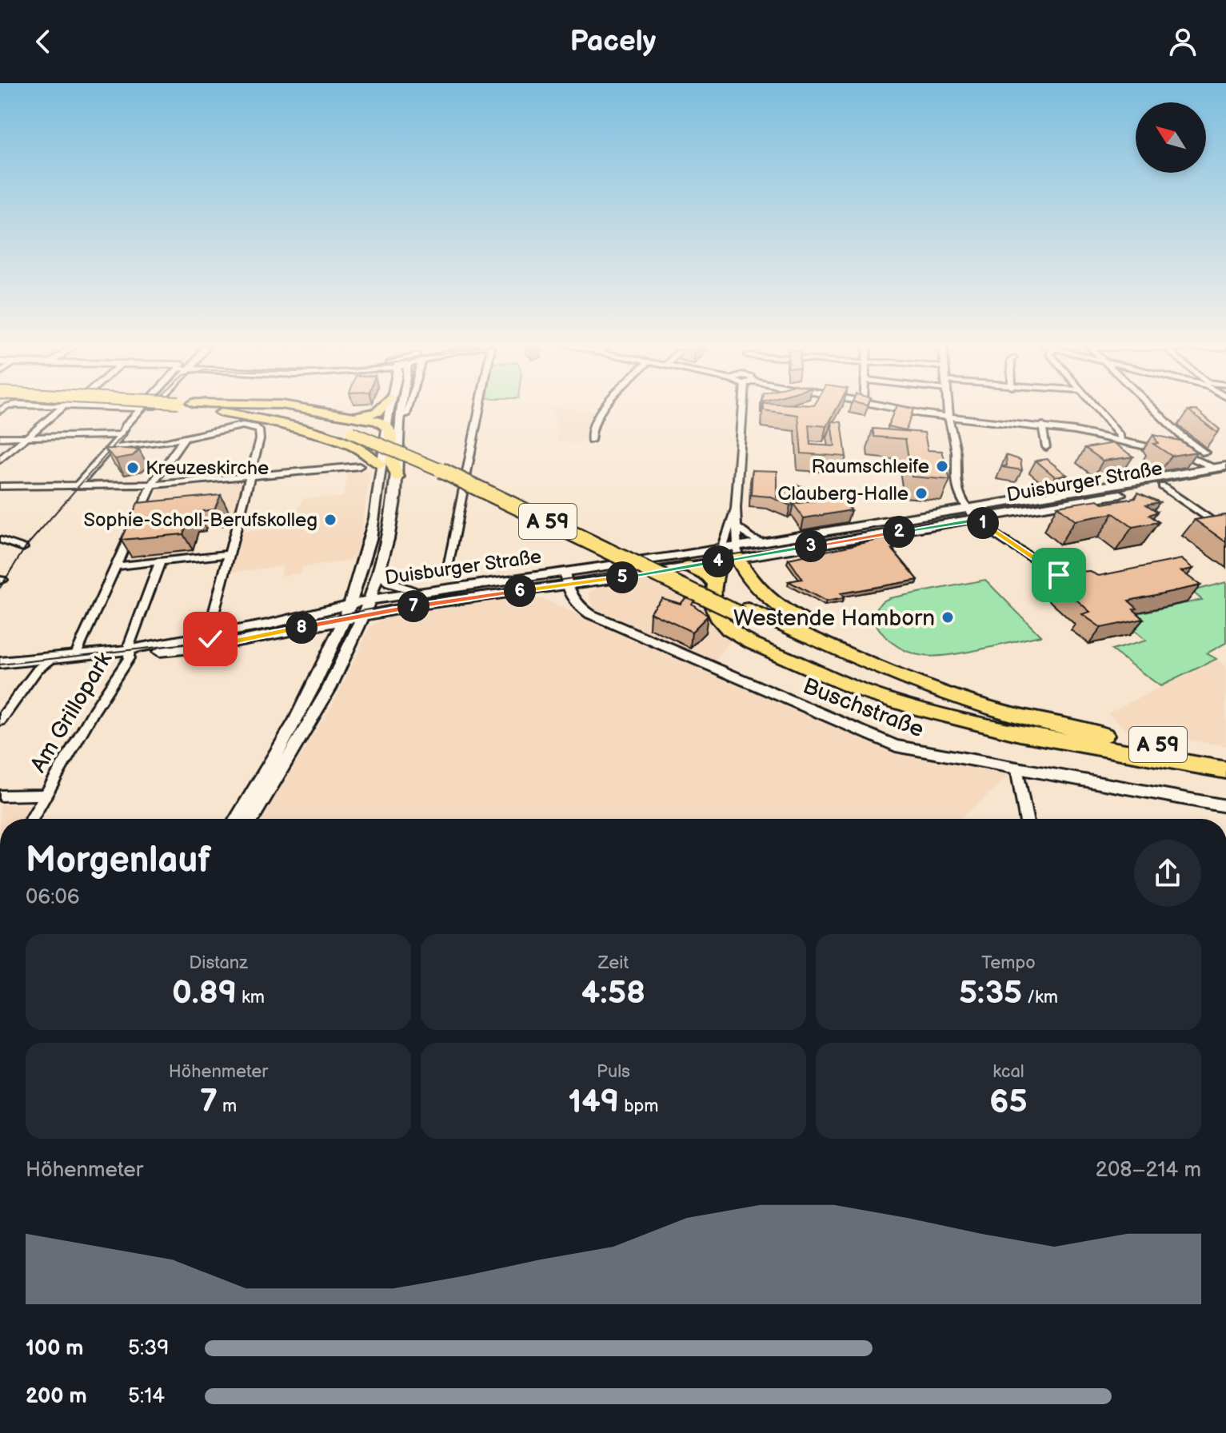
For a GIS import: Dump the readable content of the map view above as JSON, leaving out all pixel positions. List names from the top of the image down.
{
  "streets": {
    "highway": ["A 59"],
    "main road": ["Duisburger Straße"],
    "street": ["Buschstraße", "Am Grillopark"]
  },
  "crossings": [
    ["Duisburger Straße", "Buschstraße"]
  ],
  "places": [
    "Raumschleife",
    "Kreuzeskirche",
    "Clauberg-Halle",
    "Sophie-Scholl-Berufskolleg",
    "Westende Hamborn"
  ],
  "north": "top left",
  "page": {
    "header": "Pacely",
    "pins": [
      "1",
      "2",
      "3",
      "4",
      "5",
      "6",
      "7",
      "8"
    ],
    "heading": ["Morgenlauf", "06:06"],
    "stats": [
      ["Distanz", "0.89 km"],
      ["Zeit", "4:58"],
      ["Tempo", "5:35 /km"],
      ["Höhenmeter", "7 m"],
      ["Puls", "149 bpm"],
      ["kcal", "65"]
    ],
    "chart": ["Höhenmeter", "208–214 m"],
    "list": [
      {
        "name": "100 m",
        "note": "5:39"
      },
      {
        "name": "200 m",
        "note": "5:14"
      }
    ]
  }
}
